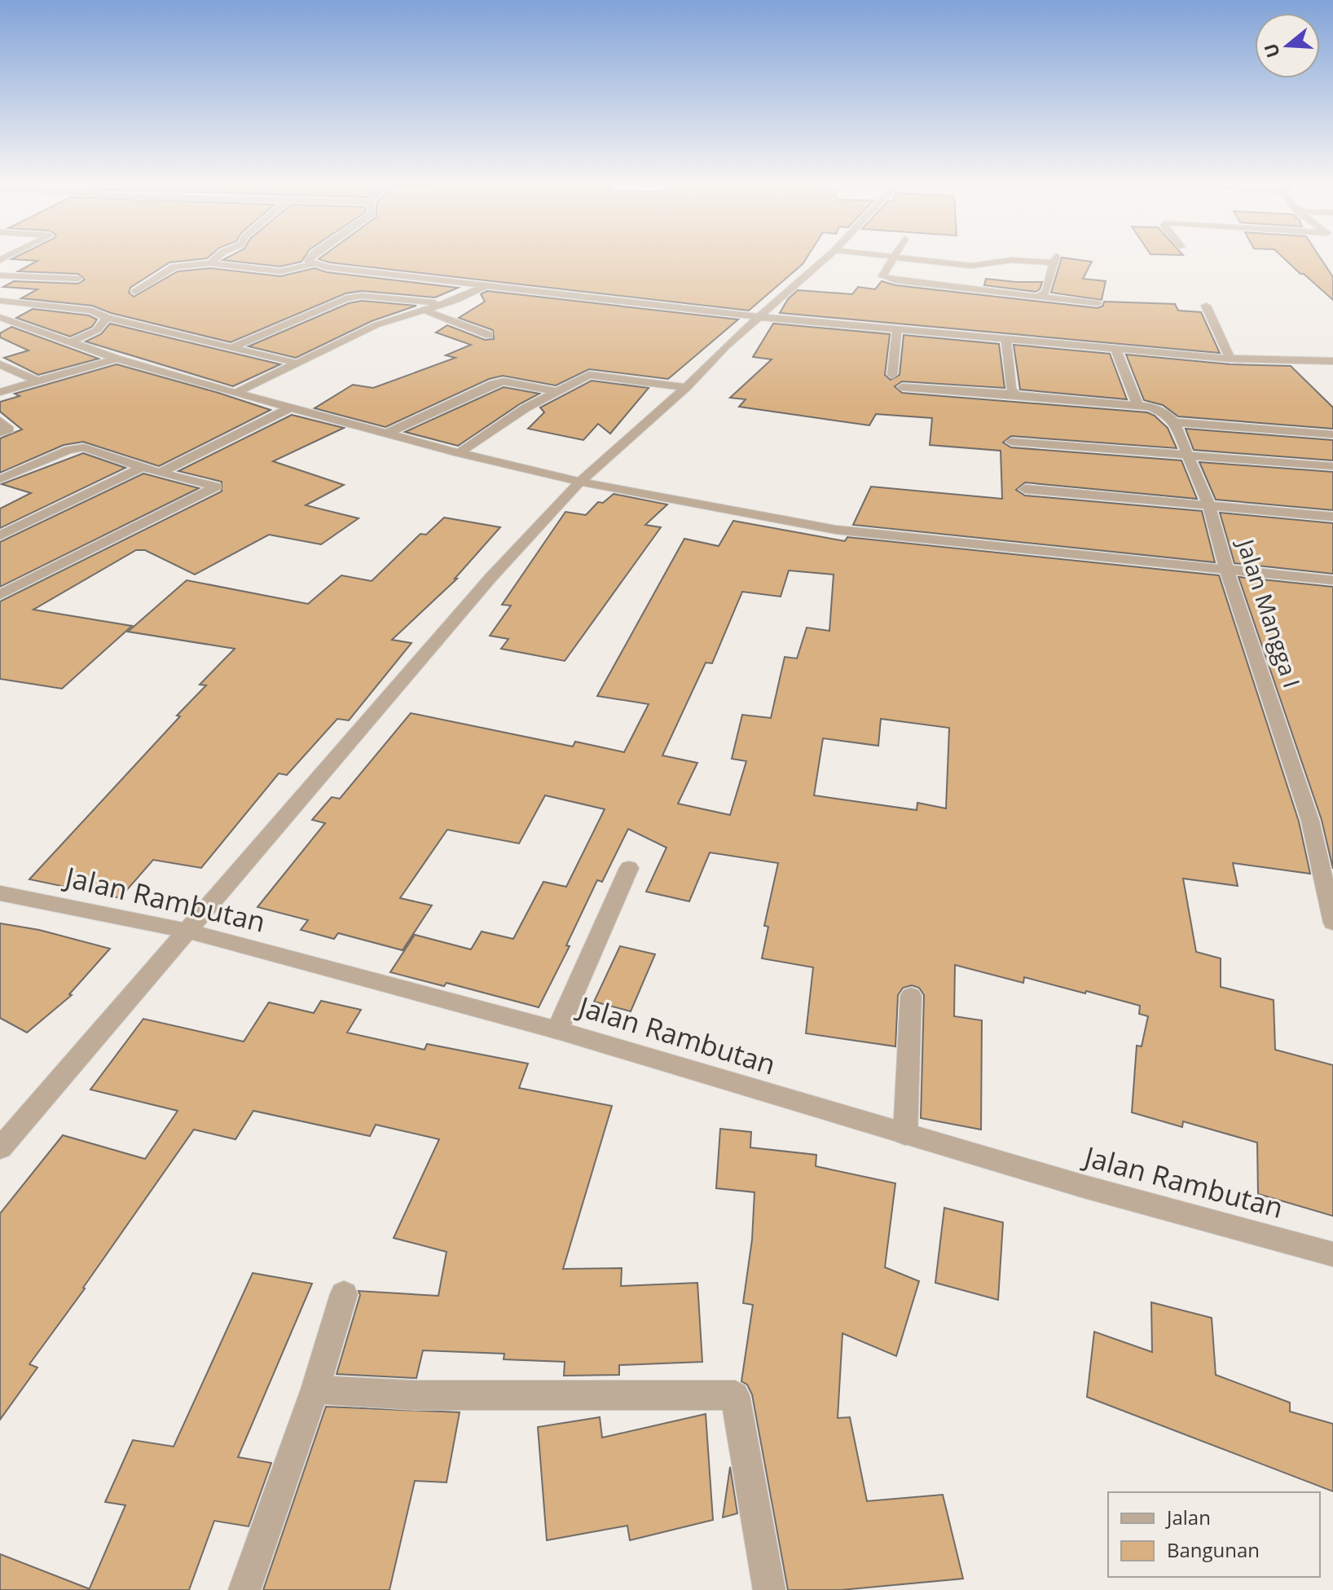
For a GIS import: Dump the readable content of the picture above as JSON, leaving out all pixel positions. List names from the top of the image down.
{
  "streets": {
    "street": ["Jalan Mangga I", "Jalan Rambutan"]
  },
  "legend": ["Jalan", "Bangunan"],
  "north": "left"
}
